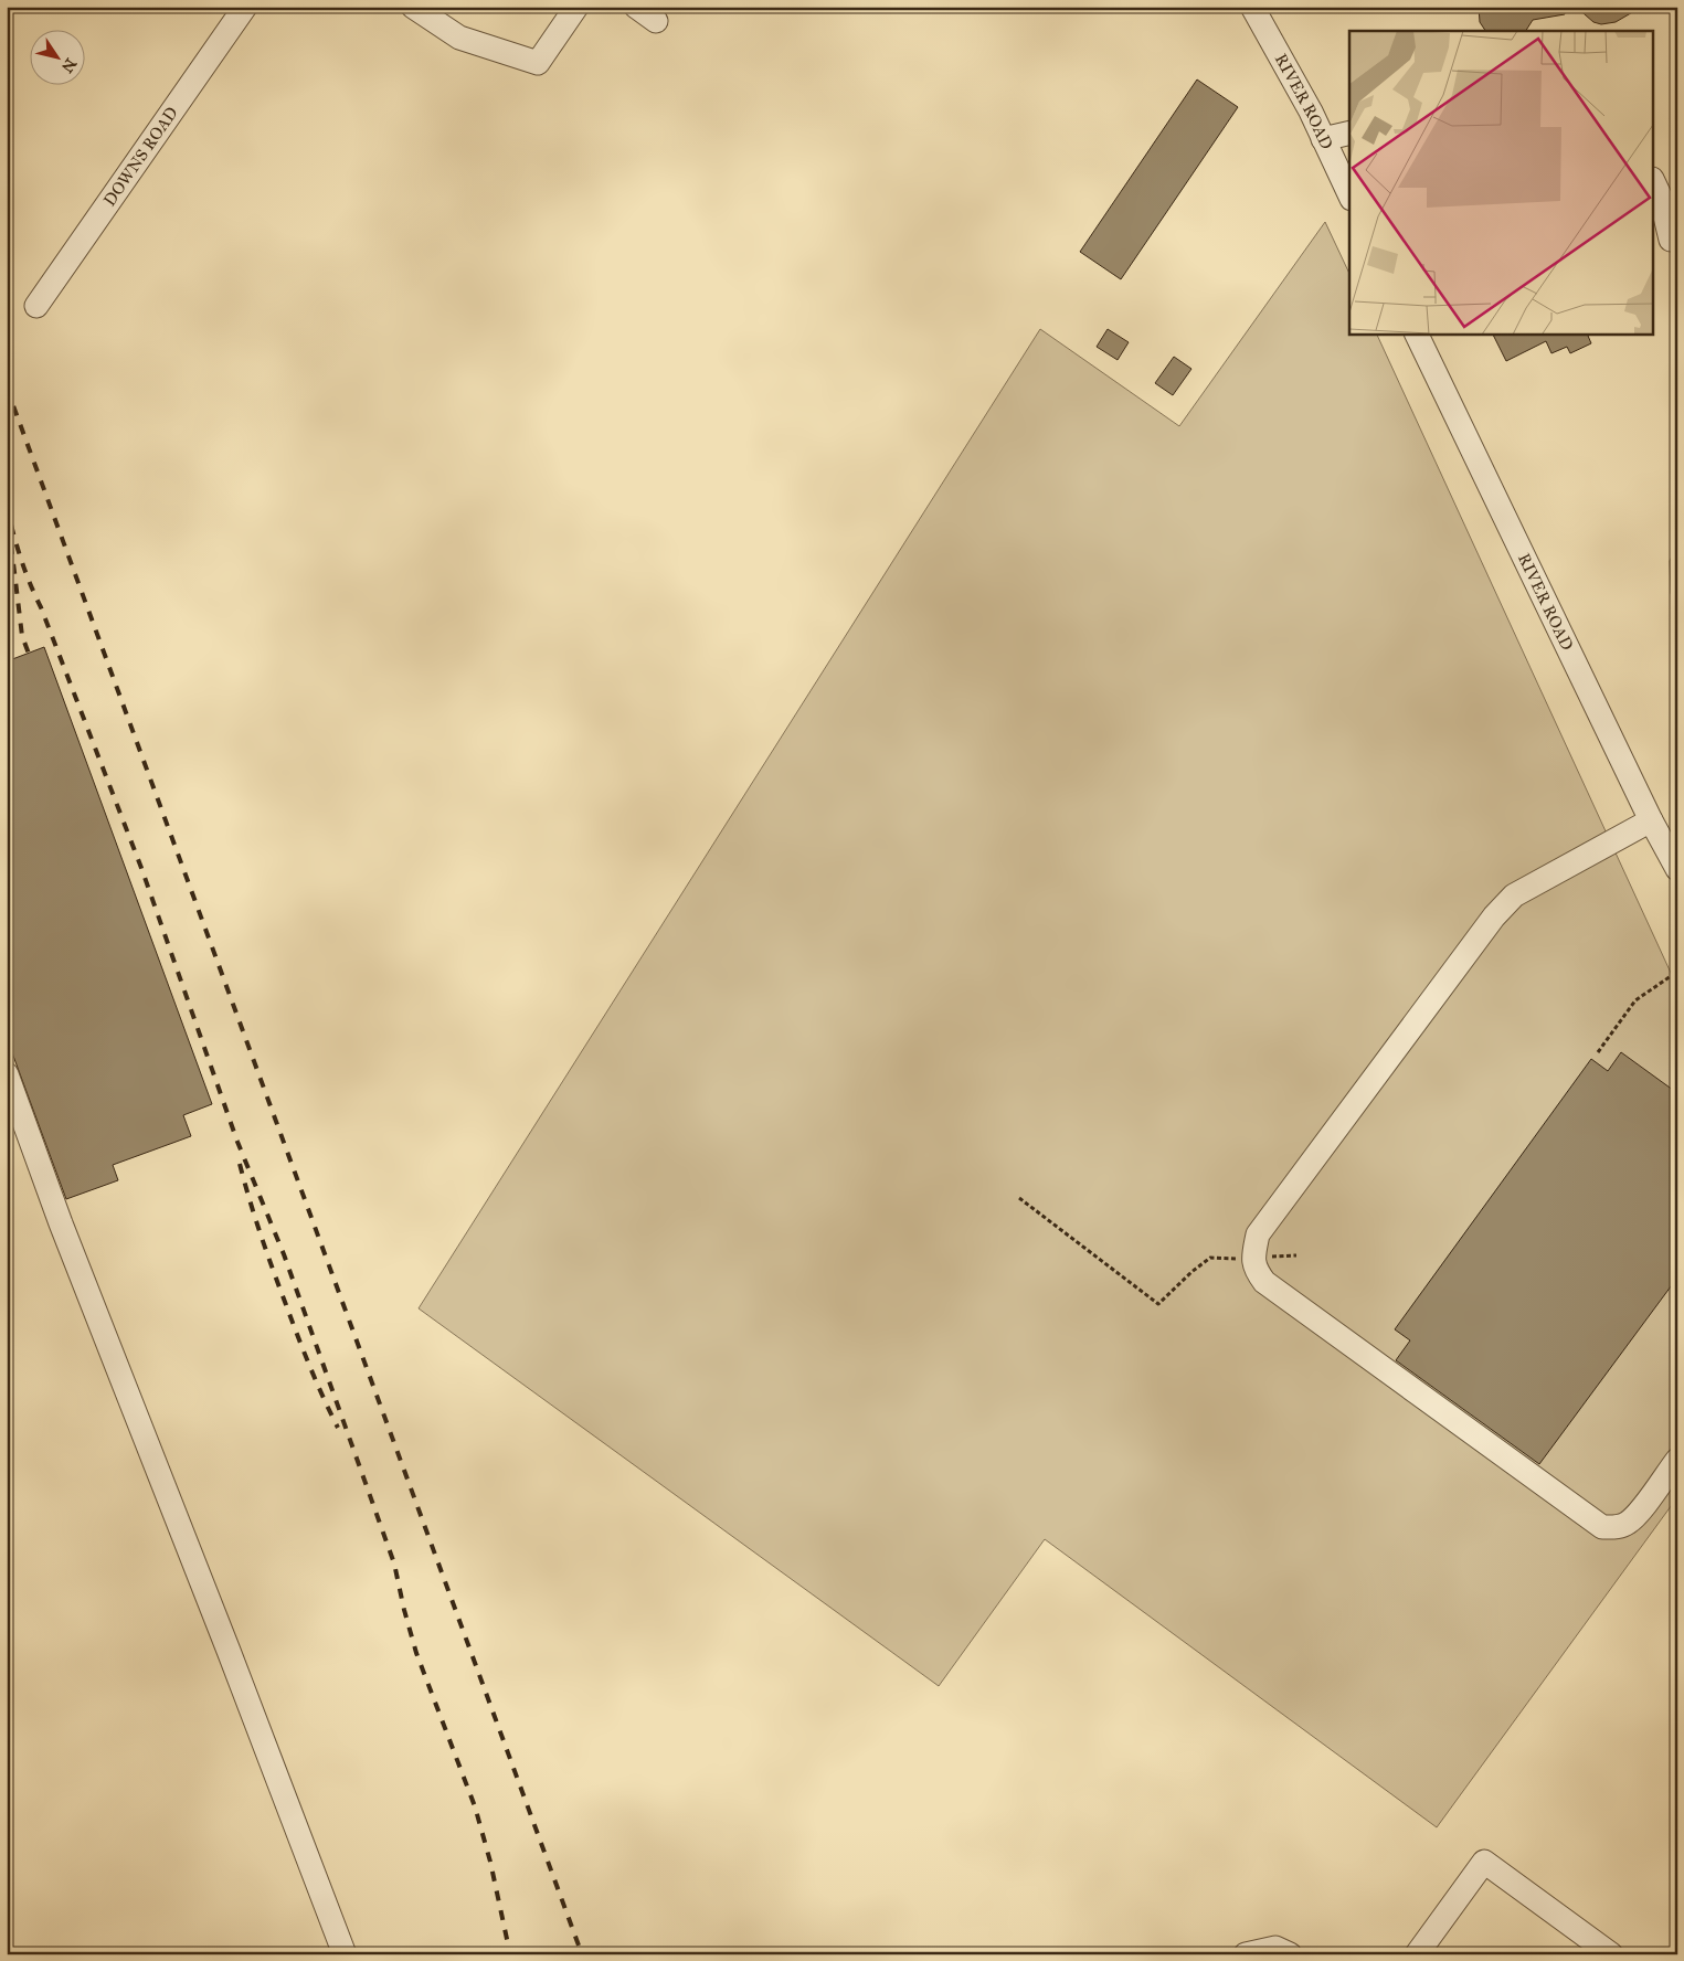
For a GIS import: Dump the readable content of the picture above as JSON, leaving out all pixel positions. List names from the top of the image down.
{
  "streets": {
    "street": ["RIVER ROAD", "DOWNS ROAD"]
  },
  "north": "bottom right"
}
